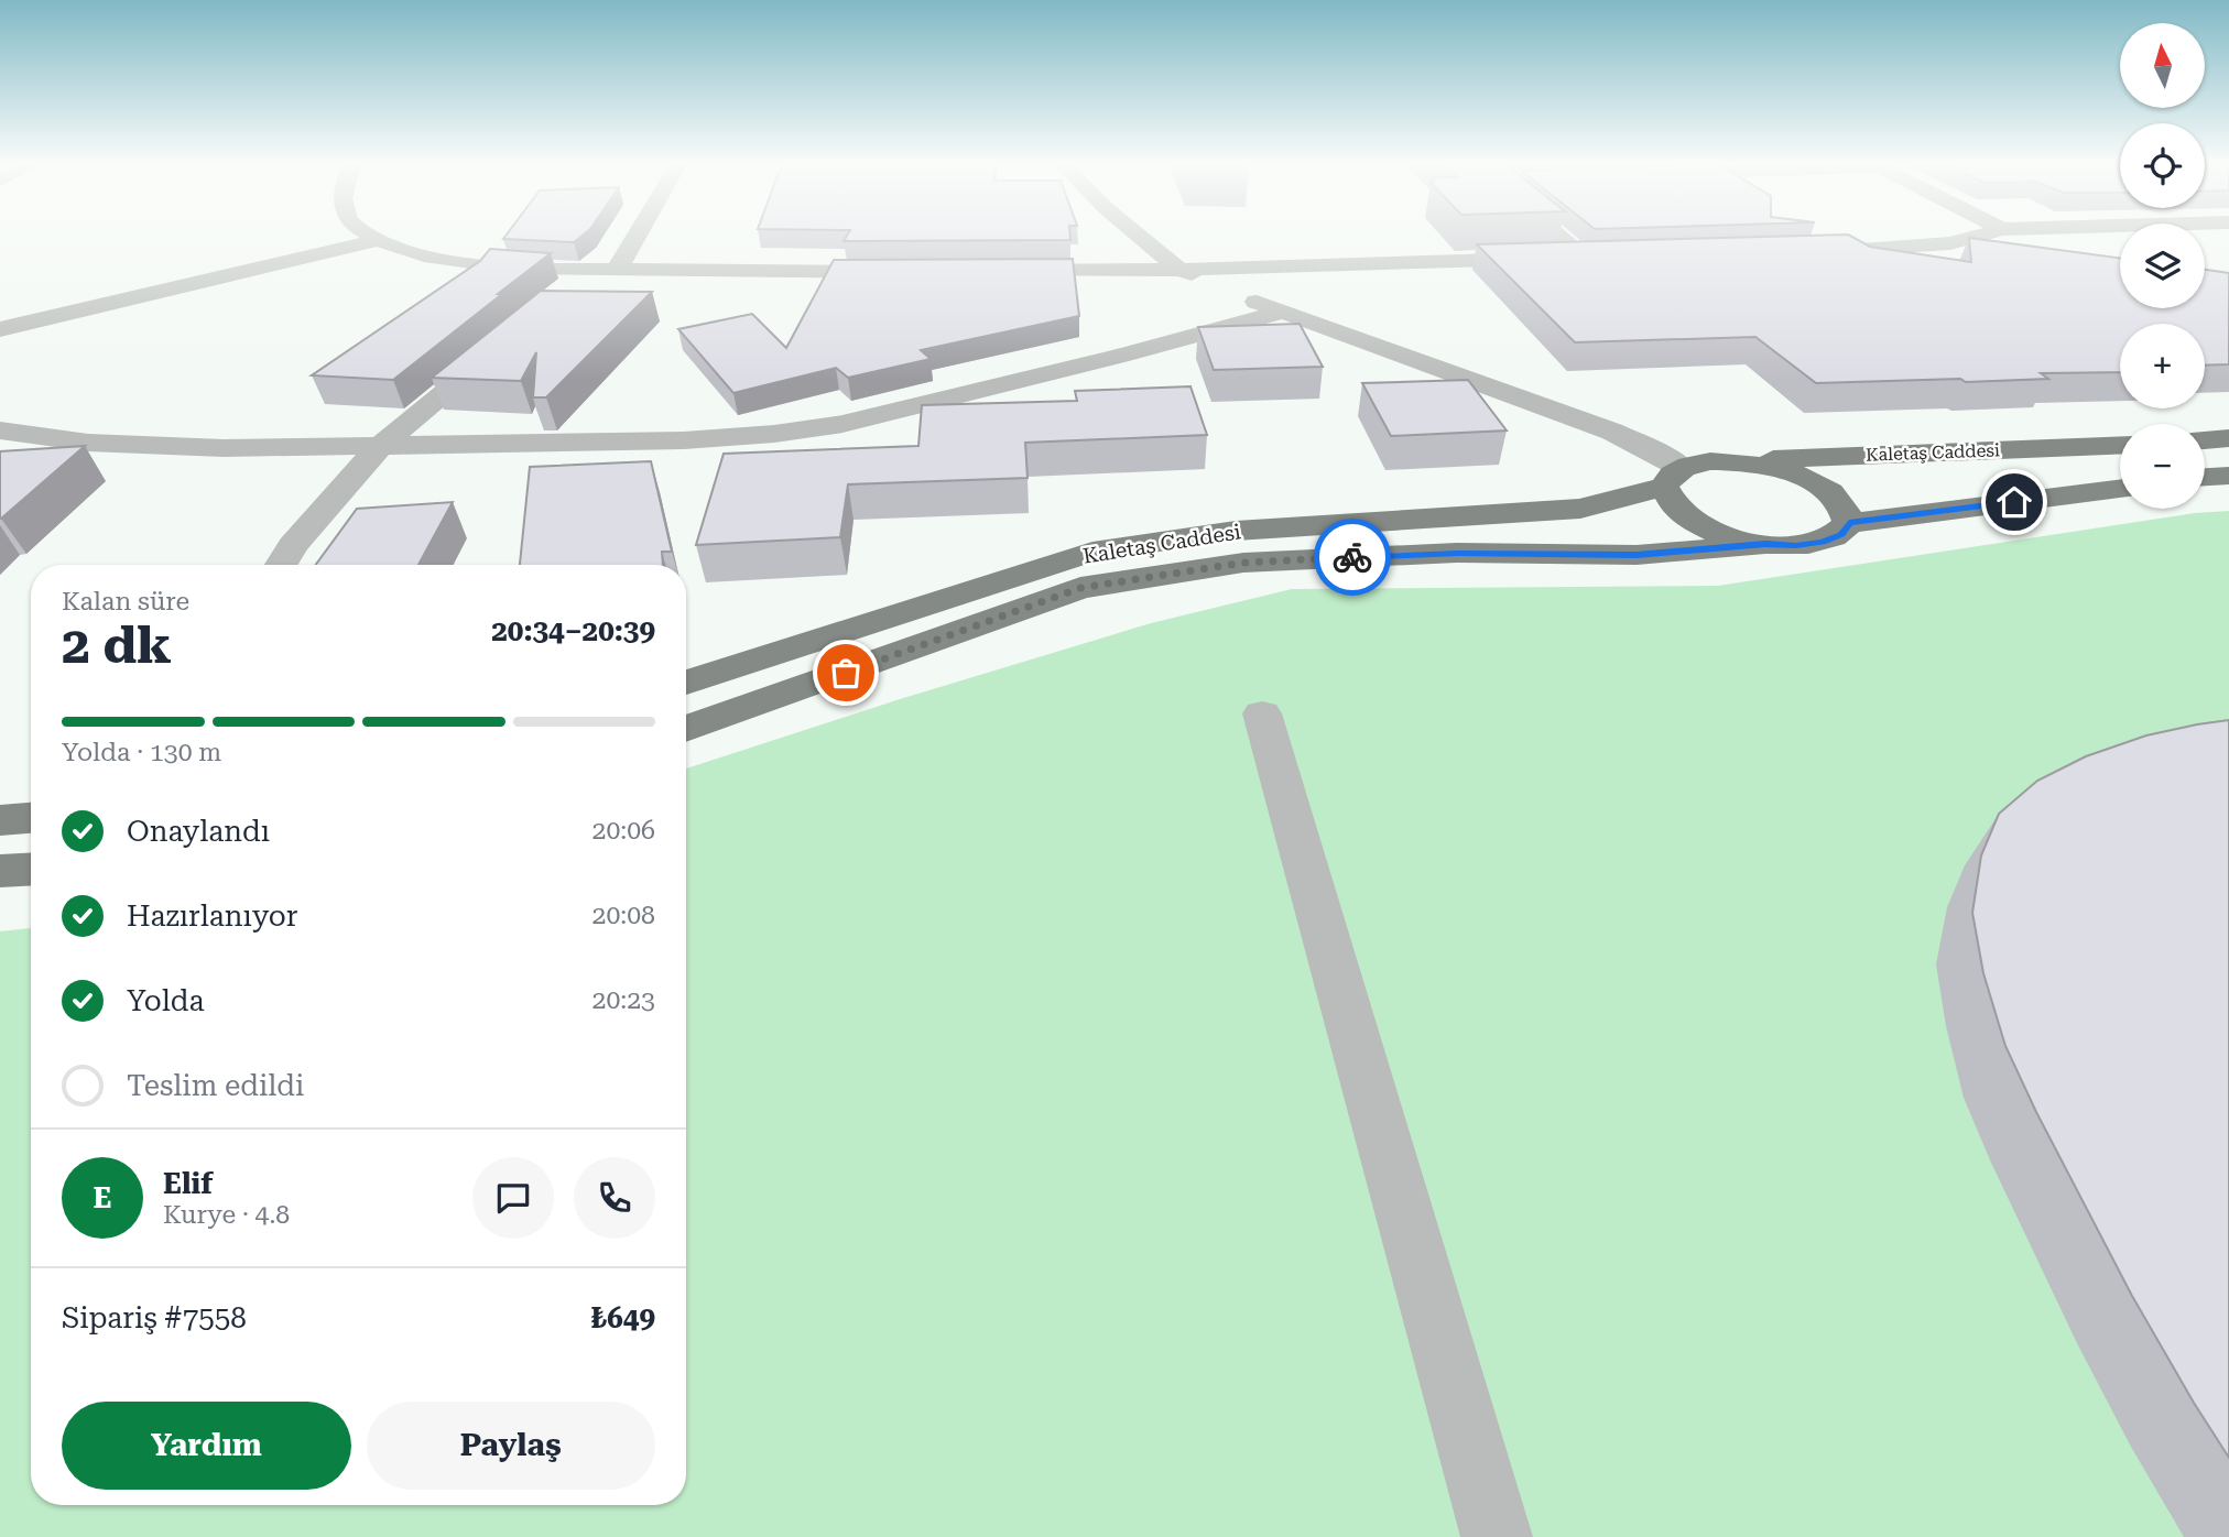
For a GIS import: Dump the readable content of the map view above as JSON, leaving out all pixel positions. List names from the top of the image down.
{
  "streets": {
    "main road": ["Kaletaş Caddesi"]
  },
  "north": "top",
  "page": {
    "map_buttons": ["+", "−"],
    "heading": ["2 dk", "Kalan süre", "20:34–20:39"],
    "panel": [
      "Elif",
      "Kurye · 4.8",
      "Sipariş #7558",
      "₺649"
    ],
    "bar": "Yolda · 130 m",
    "list": [
      ["Onaylandı", "20:06"],
      ["Hazırlanıyor", "20:08"],
      ["Yolda", "20:23"],
      "Teslim edildi"
    ],
    "round": "E",
    "buttons": ["Yardım", "Paylaş"]
  }
}
